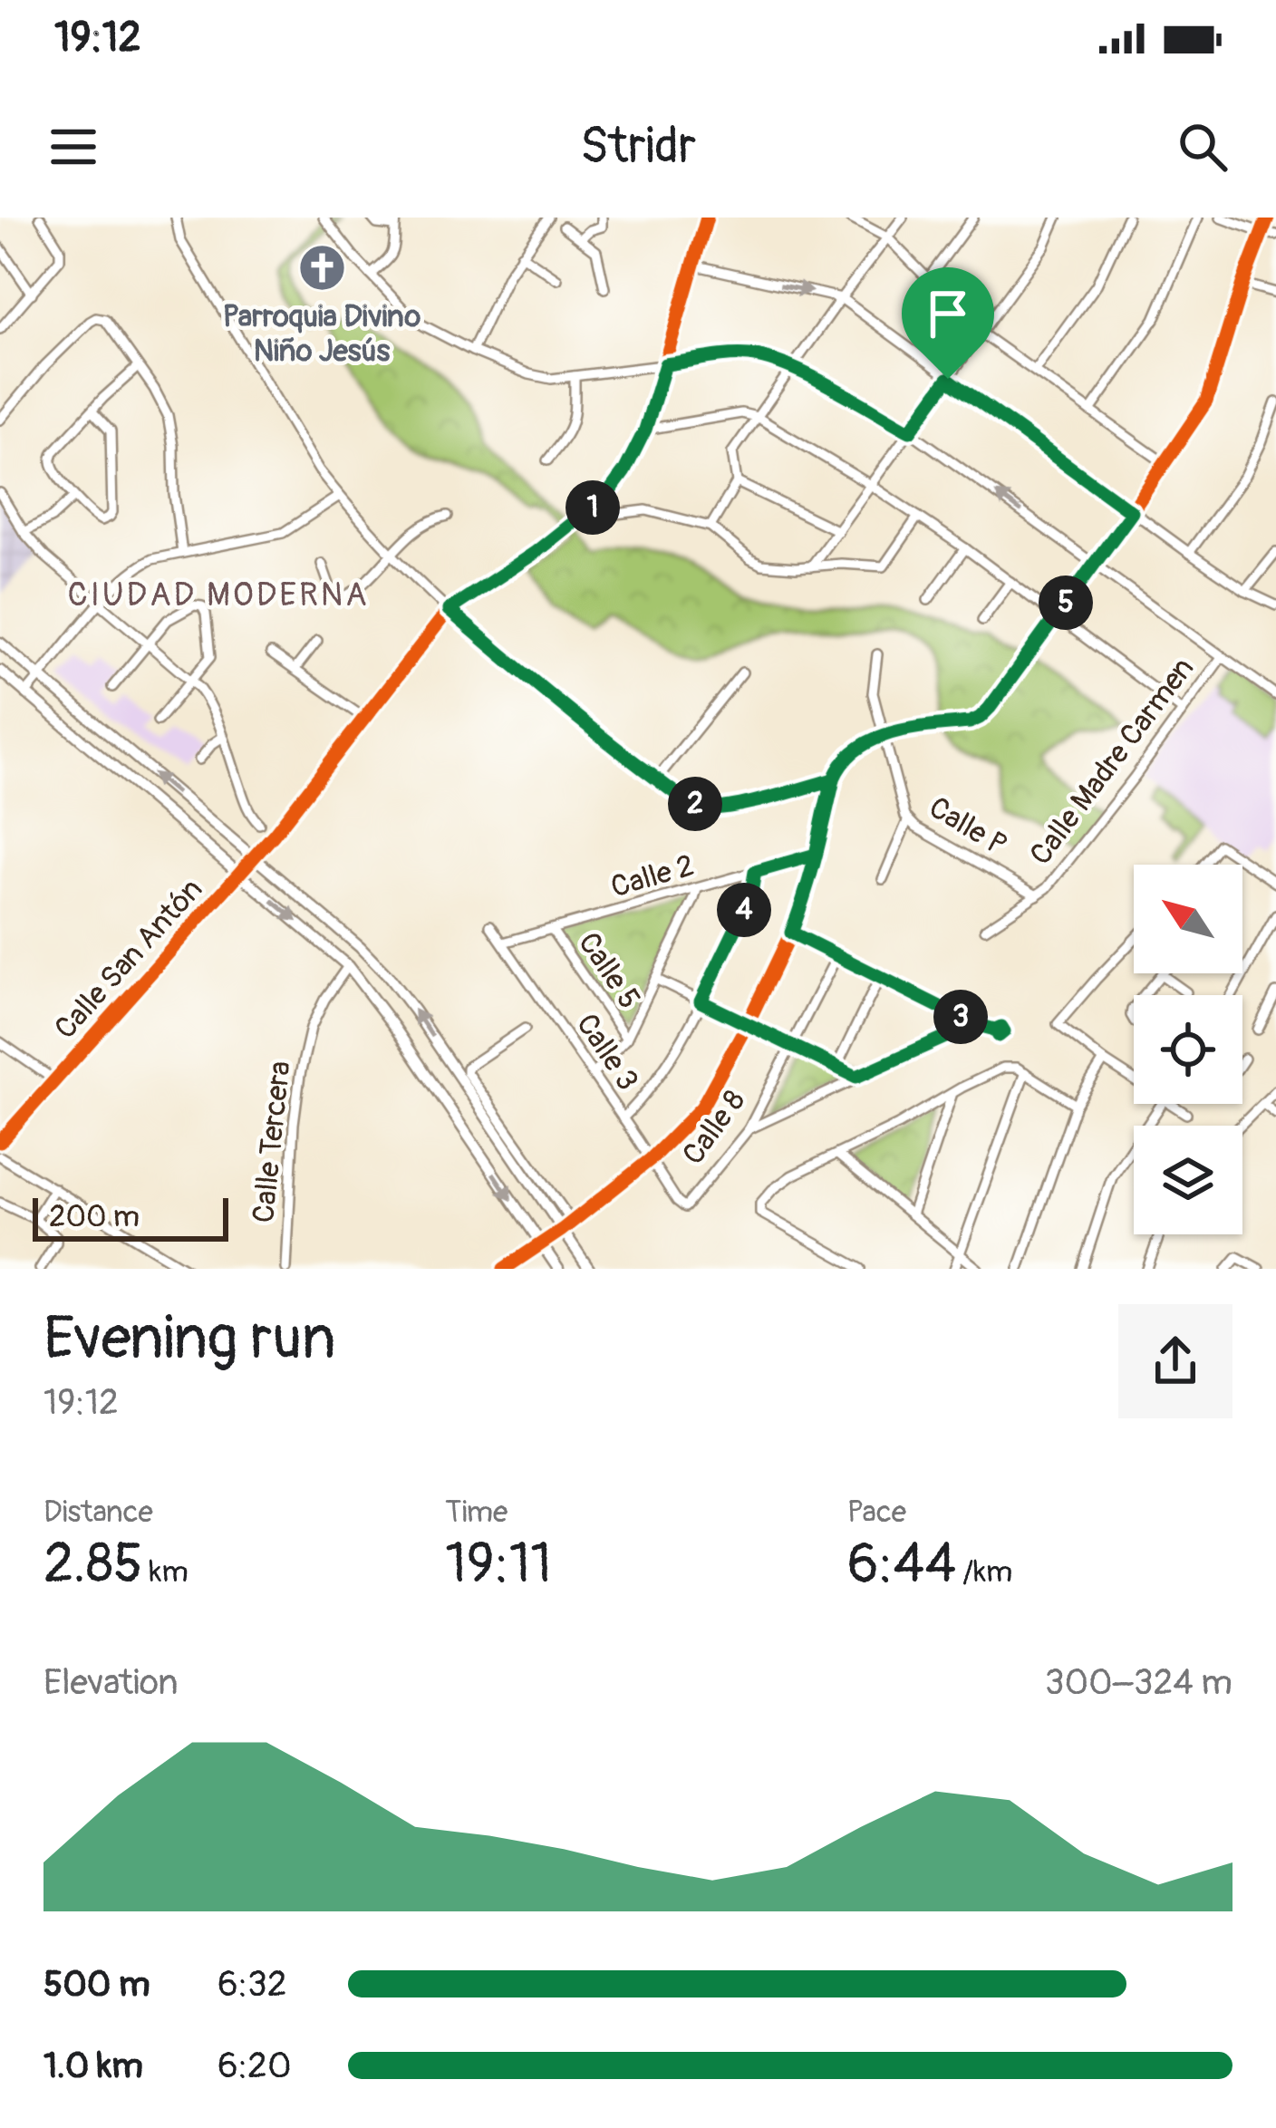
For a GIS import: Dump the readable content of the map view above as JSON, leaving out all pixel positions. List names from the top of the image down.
{
  "streets": {
    "street": [
      "Calle Madre Carmen",
      "Calle P",
      "Calle 2",
      "Calle San Antón",
      "Calle 5",
      "Calle 3",
      "Calle 8",
      "Calle Tercera"
    ]
  },
  "crossings": [
    ["Calle Madre Carmen", "Calle P"],
    ["Calle 2", "Calle 5"],
    ["Calle 2", "Calle 3"],
    ["Calle 3", "Calle 8"]
  ],
  "districts": ["CIUDAD MODERNA"],
  "places": {
    "church": ["Parroquia Divino Niño Jesús"]
  },
  "scale_bar": "200 m",
  "north": "top left",
  "page": {
    "status": "19:12",
    "header": "Stridr",
    "pins": [
      "1",
      "5",
      "2",
      "4",
      "3"
    ],
    "scale": "200 m",
    "heading": ["Evening run", "19:12"],
    "stats": [
      ["Distance", "2.85 km"],
      ["Time", "19:11"],
      ["Pace", "6:44 /km"]
    ],
    "chart": ["Elevation", "300–324 m"],
    "list": [
      {
        "name": "500 m",
        "note": "6:32"
      },
      {
        "name": "1.0 km",
        "note": "6:20"
      }
    ]
  }
}
